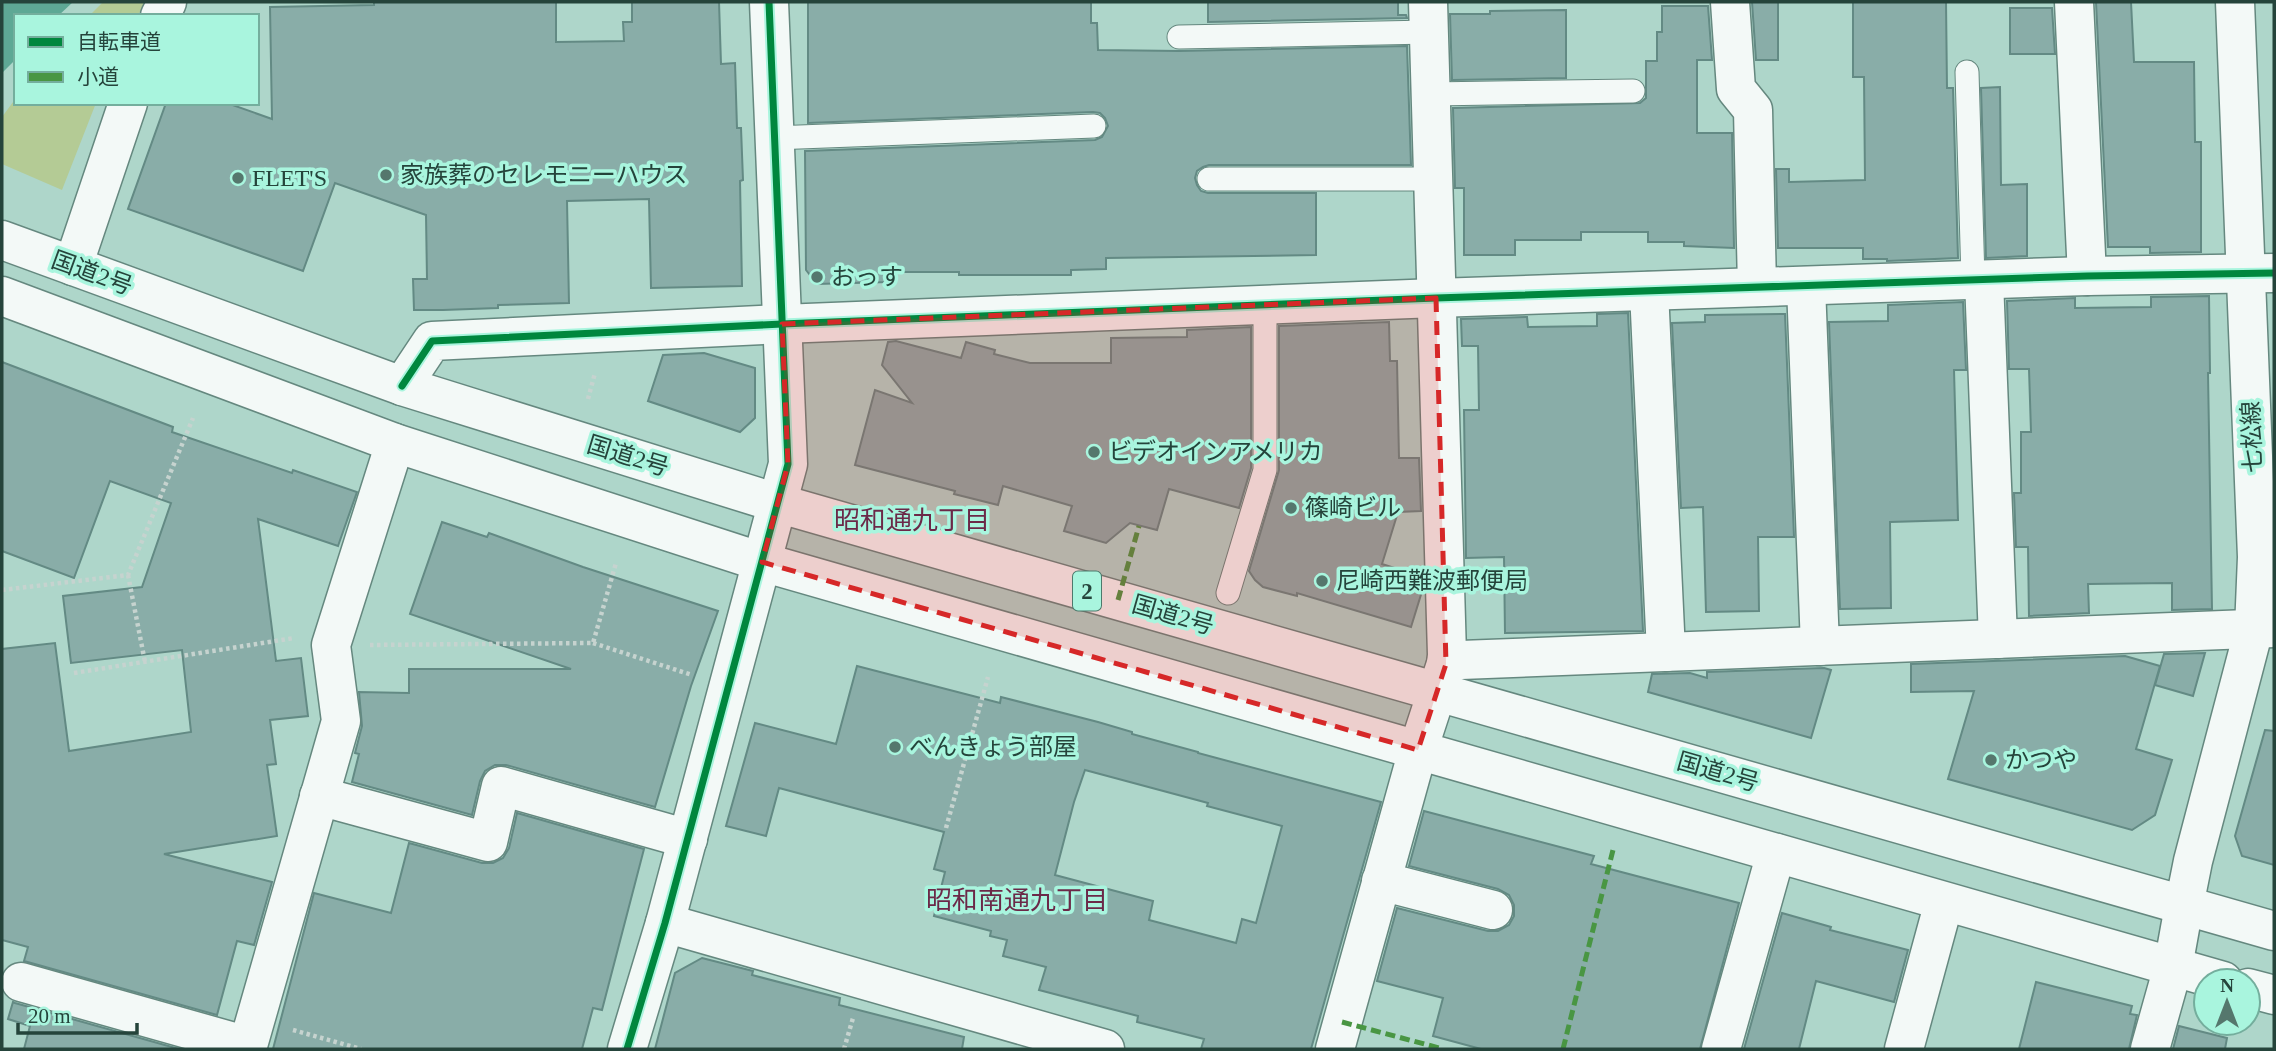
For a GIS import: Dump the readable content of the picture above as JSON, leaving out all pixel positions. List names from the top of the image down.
{
  "streets": {
    "main road": ["国道2号", "七松線", "2"]
  },
  "crossings": [
    ["国道2号", "七松線"]
  ],
  "districts": ["昭和通九丁目", "昭和南通九丁目"],
  "places": [
    "家族葬のセレモニーハウス",
    "FLET'S",
    "おっす",
    "ビデオインアメリカ",
    "篠崎ビル",
    "尼崎西難波郵便局",
    "べんきょう部屋",
    "かつや"
  ],
  "legend": ["自転車道", "小道"],
  "scale_bar": "20 m",
  "north": "top"
}
